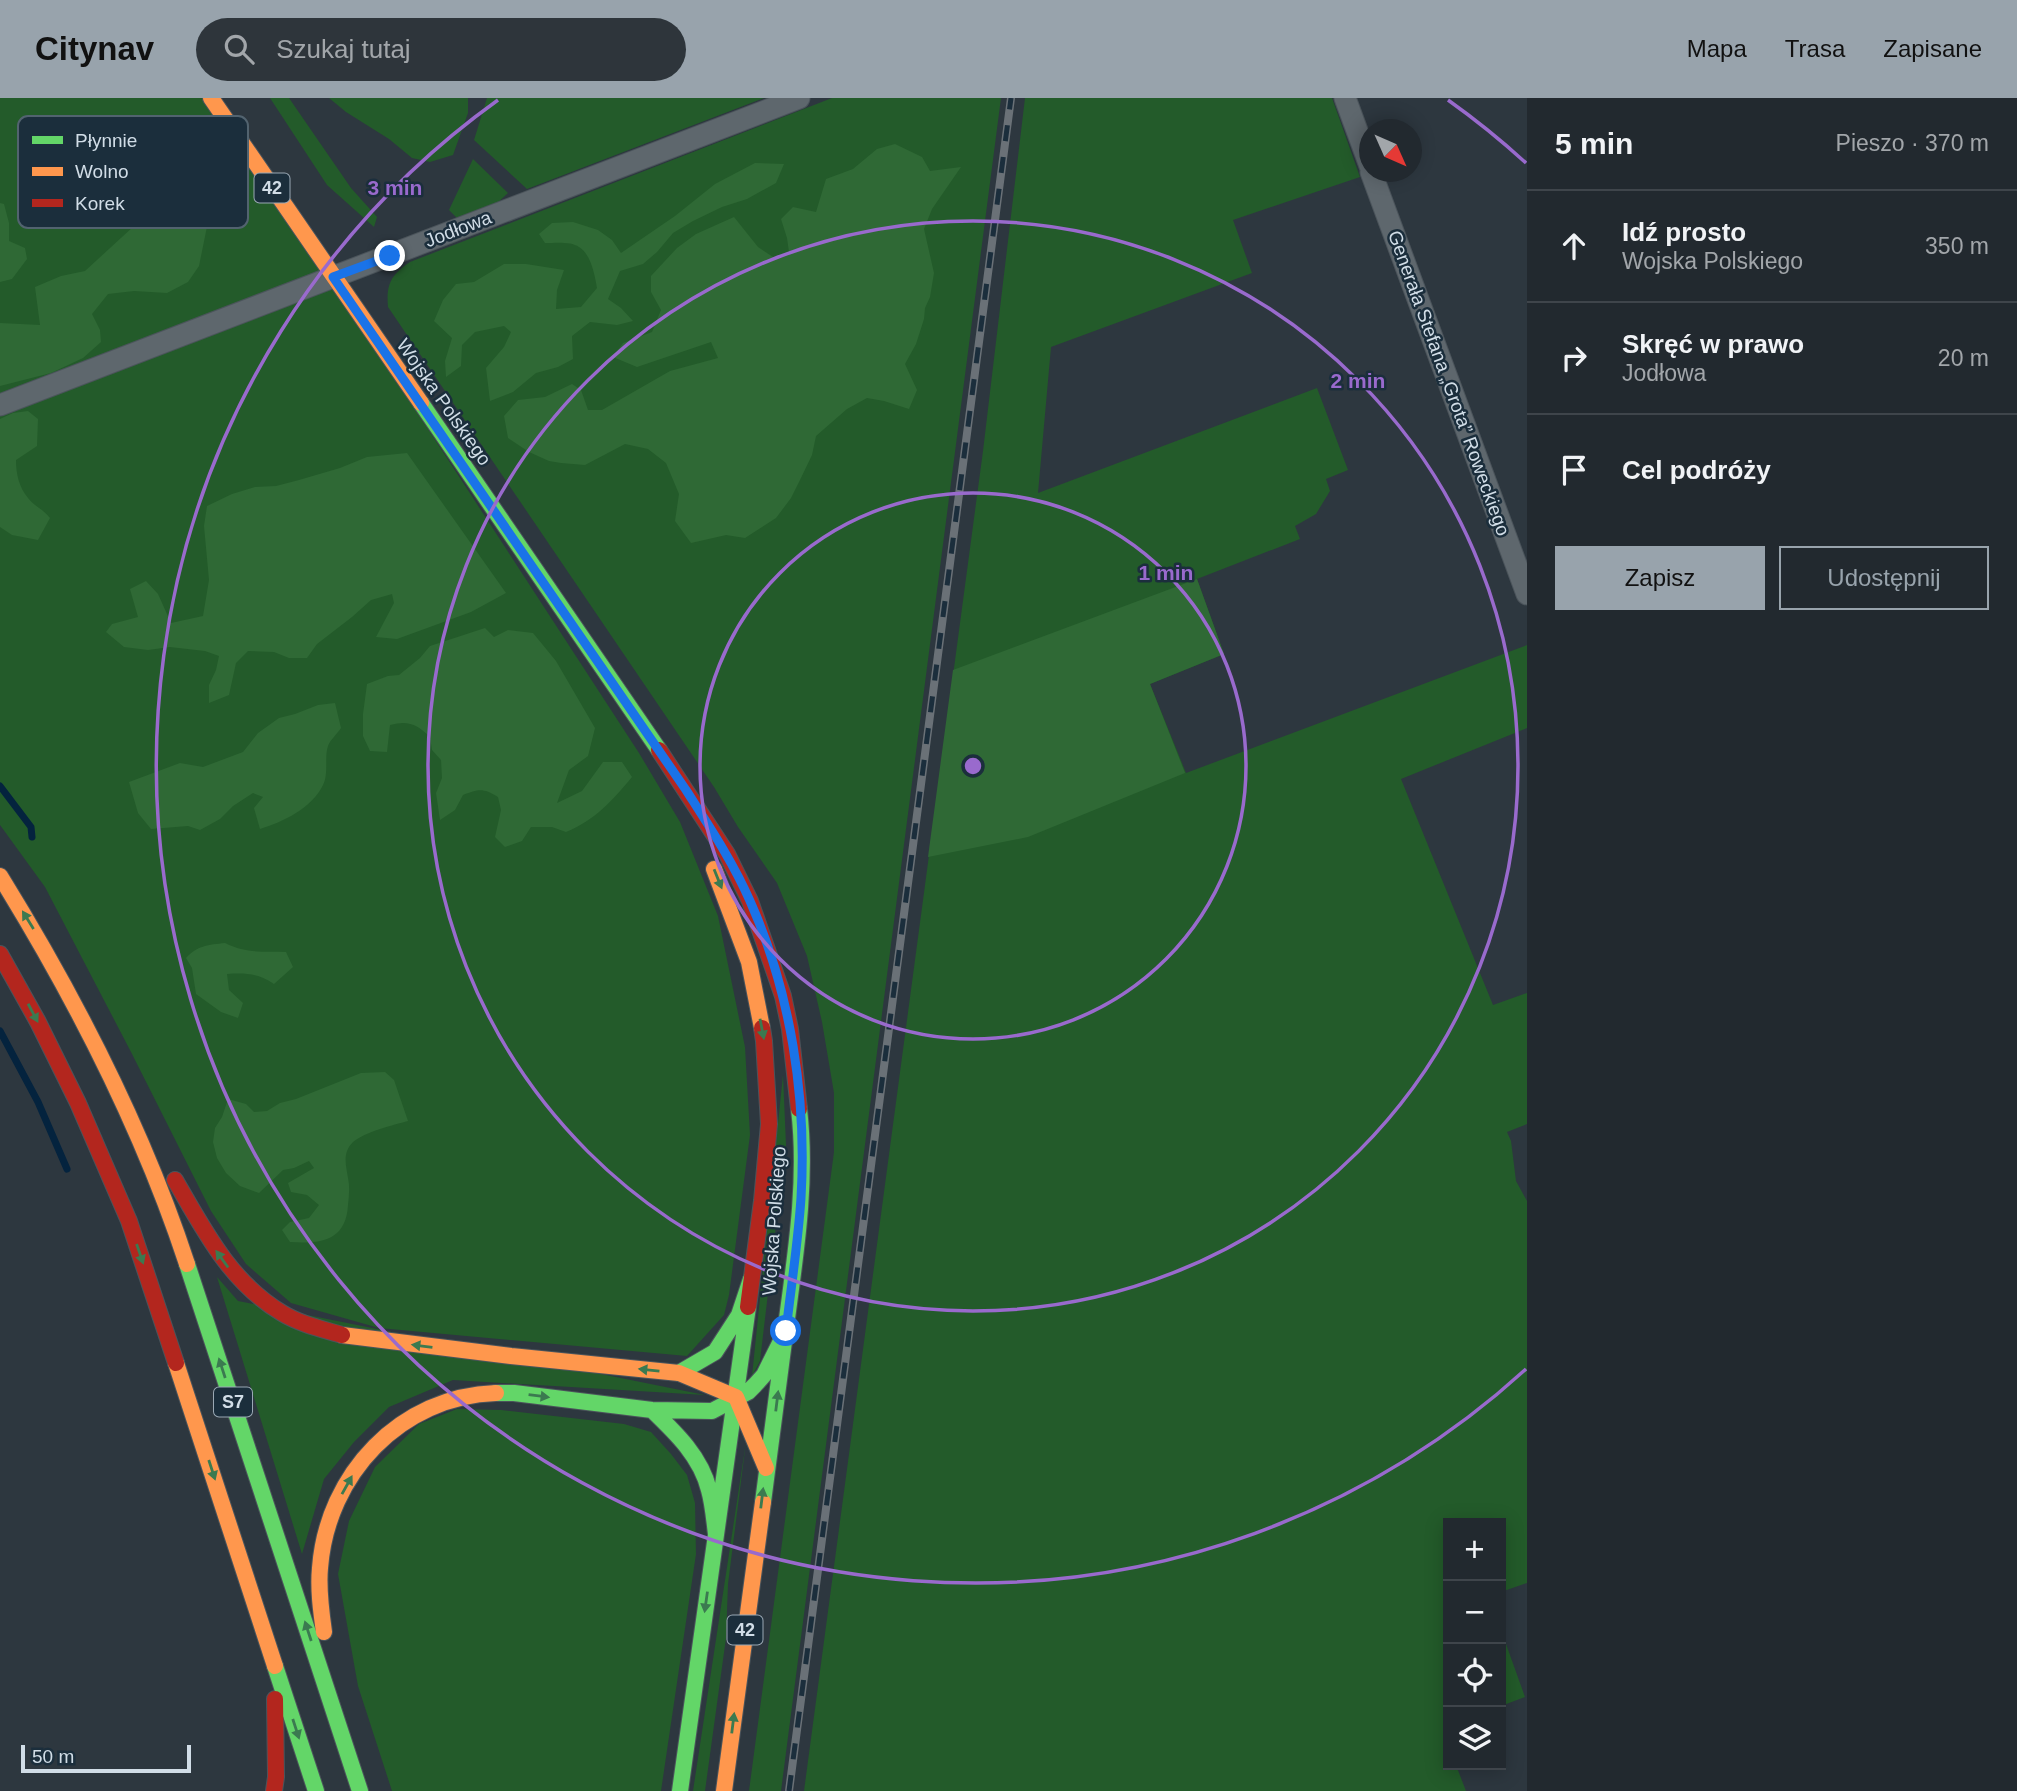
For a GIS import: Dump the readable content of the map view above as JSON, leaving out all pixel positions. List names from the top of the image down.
{
  "streets": {
    "main road": ["42", "Wojska Polskiego", "S7"],
    "street": ["Jodłowa", "Generała Stefana „Grota” Roweckiego"]
  },
  "crossings": [
    ["Jodłowa", "Wojska Polskiego"]
  ],
  "legend": ["Płynnie", "Wolno", "Korek"],
  "scale_bar": "50 m",
  "north": "bottom right",
  "page": {
    "header": "Citynav",
    "search": "Szukaj tutaj",
    "nav": ["Mapa", "Trasa", "Zapisane"],
    "heading": ["5 min", "Pieszo · 370 m"],
    "list": [
      ["Idź prosto", "Wojska Polskiego", "350 m"],
      ["Skręć w prawo", "Jodłowa", "20 m"],
      "Cel podróży"
    ],
    "buttons": ["Zapisz", "Udostępnij"],
    "map_buttons": ["+", "−"],
    "scale": "50 m"
  },
  "rings": ["3 min", "2 min", "1 min"]
}
